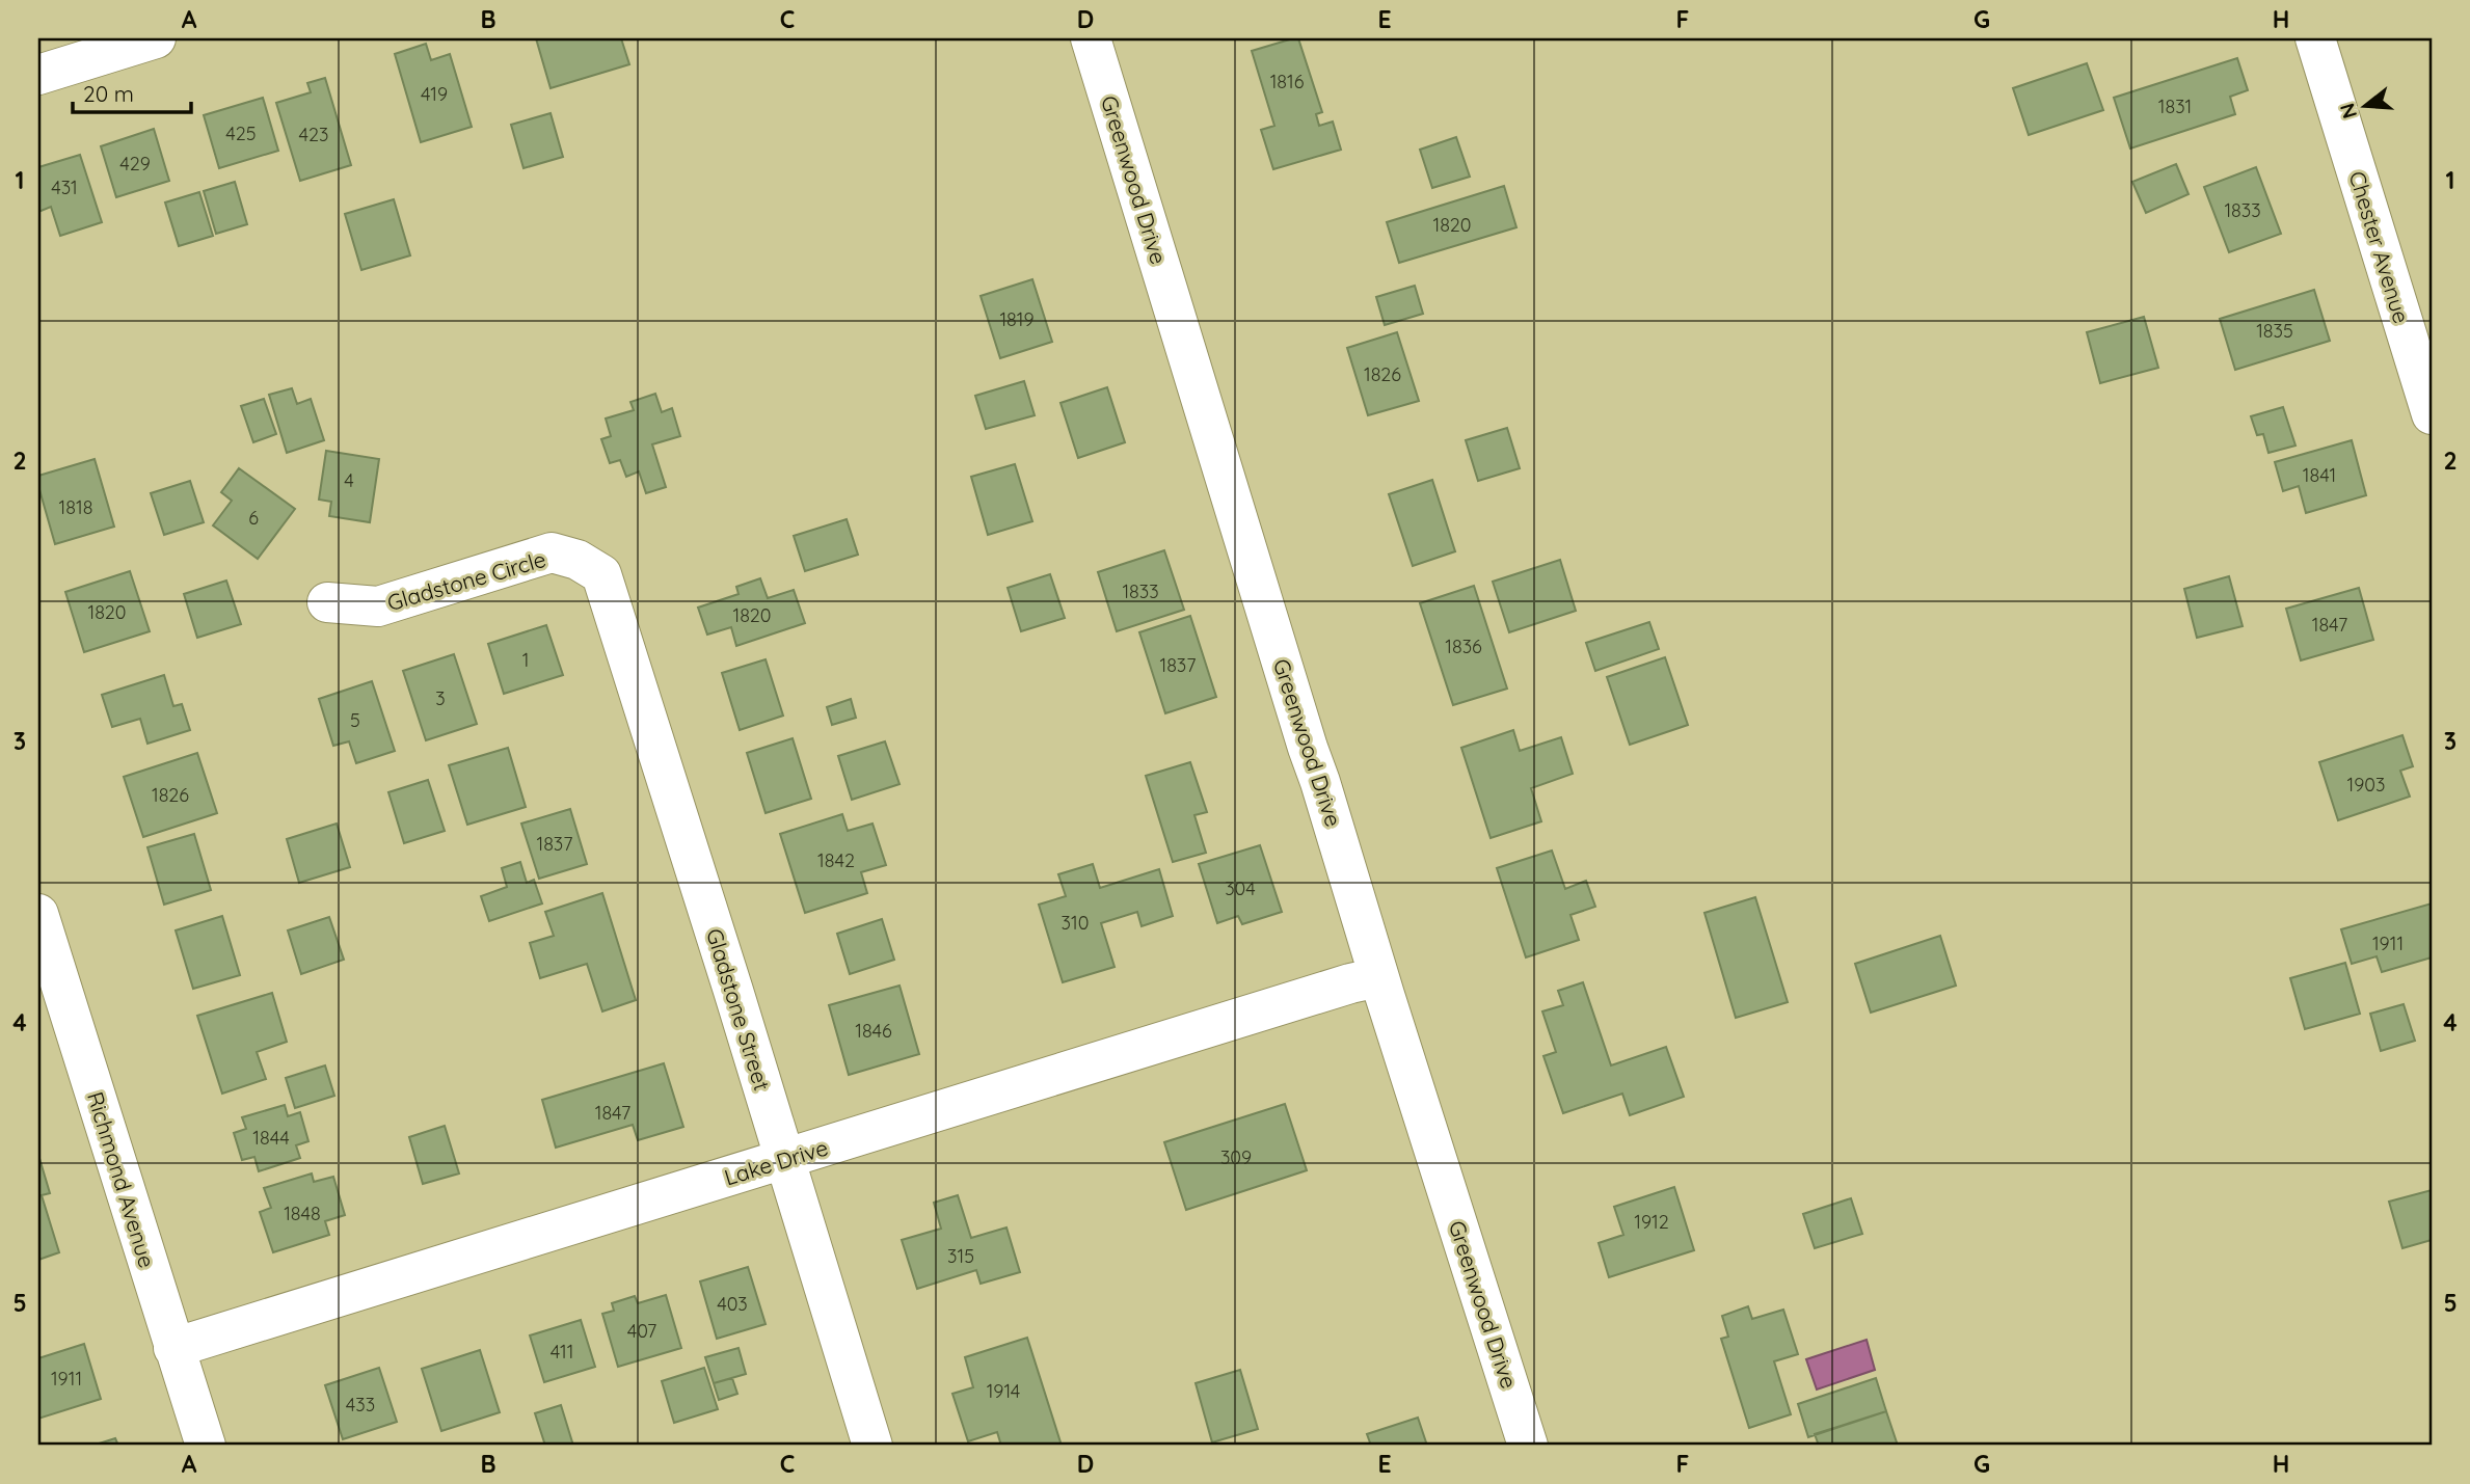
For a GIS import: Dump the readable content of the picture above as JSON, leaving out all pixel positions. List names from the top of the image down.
{
  "streets": {
    "street": [
      "Greenwood Drive",
      "Chester Avenue",
      "Gladstone Circle",
      "Gladstone Street",
      "Lake Drive",
      "Richmond Avenue"
    ]
  },
  "crossings": [
    ["Greenwood Drive", "Lake Drive"],
    ["Gladstone Circle", "Gladstone Street"],
    ["Gladstone Street", "Lake Drive"],
    ["Lake Drive", "Richmond Avenue"]
  ],
  "house_numbers": [
    "1816",
    "419",
    "1831",
    "425",
    "423",
    "429",
    "431",
    "1833",
    "1820",
    "1819",
    "1835",
    "1826",
    "1841",
    "4",
    "1818",
    "6",
    "1833",
    "1820",
    "1820",
    "1847",
    "1836",
    "1",
    "1837",
    "3",
    "5",
    "1903",
    "1826",
    "1837",
    "1842",
    "304",
    "310",
    "1911",
    "1846",
    "1847",
    "1844",
    "309",
    "1848",
    "1912",
    "315",
    "403",
    "407",
    "411",
    "1911",
    "1914",
    "433"
  ],
  "scale_bar": "20 m",
  "north": "left",
  "grid": {
    "columns": [
      "A",
      "B",
      "C",
      "D",
      "E",
      "F",
      "G",
      "H"
    ],
    "rows": [
      "1",
      "2",
      "3",
      "4",
      "5"
    ]
  }
}
